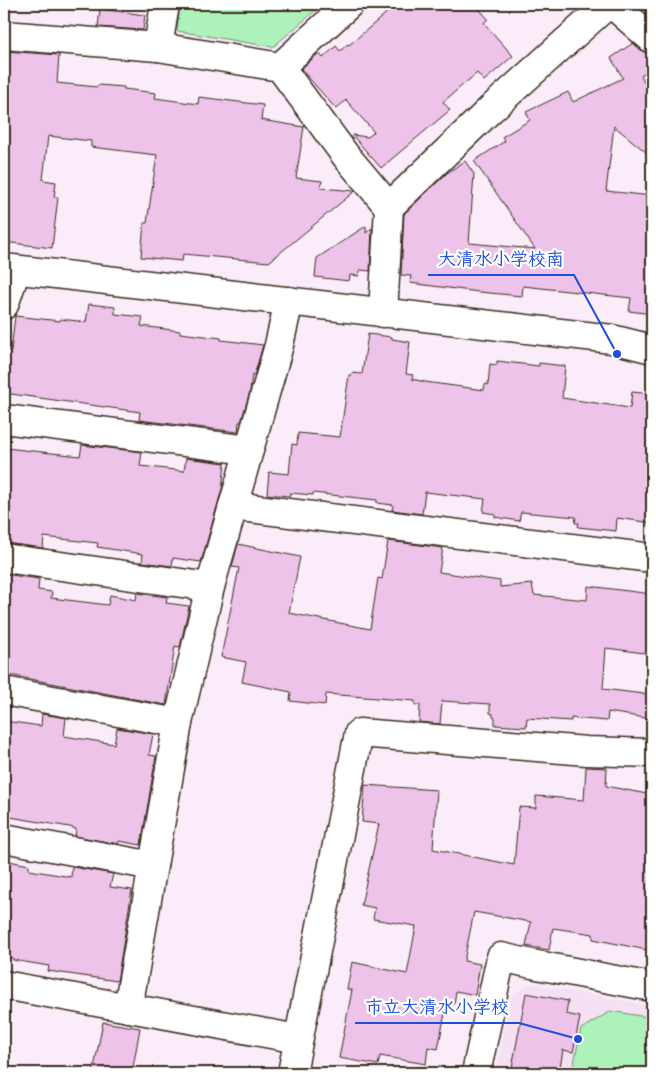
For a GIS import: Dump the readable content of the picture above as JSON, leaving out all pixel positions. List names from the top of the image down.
{
  "places": ["大清水小学校南", "市立大清水小学校"]
}
